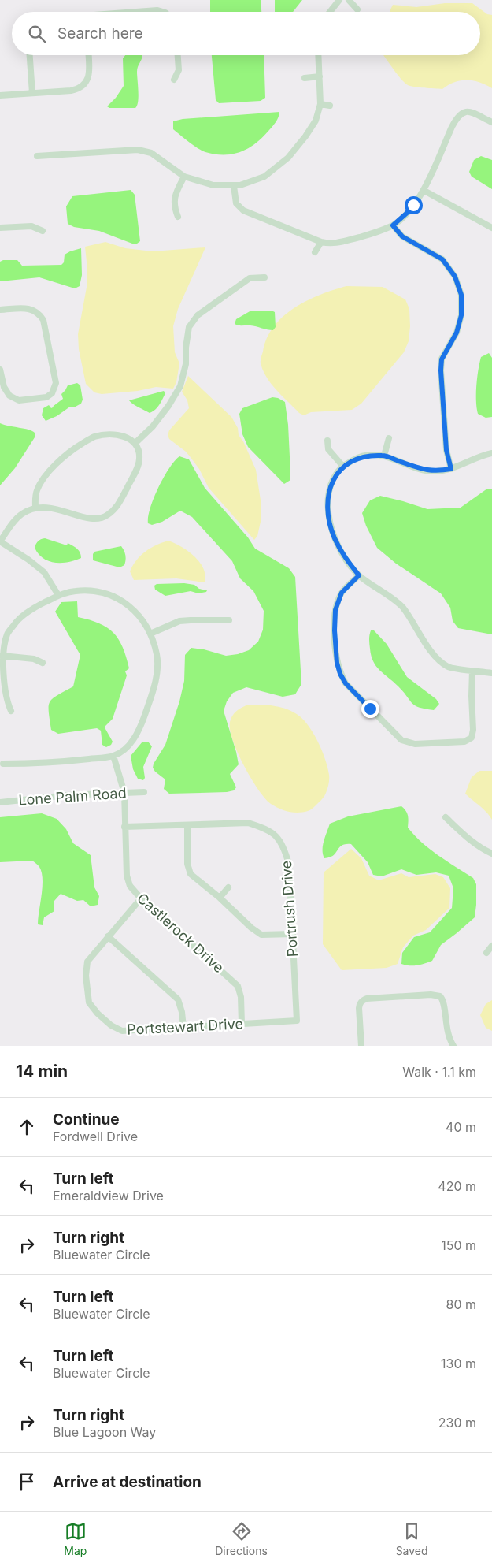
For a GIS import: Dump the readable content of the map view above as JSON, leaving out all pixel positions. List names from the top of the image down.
{
  "streets": {
    "street": [
      "Lone Palm Road",
      "Portrush Drive",
      "Castlerock Drive",
      "Portstewart Drive"
    ]
  },
  "crossings": [
    ["Lone Palm Road", "Castlerock Drive"],
    ["Portrush Drive", "Castlerock Drive"],
    ["Portrush Drive", "Portstewart Drive"],
    ["Castlerock Drive", "Portstewart Drive"]
  ],
  "page": {
    "search": "Search here",
    "heading": ["14 min", "Walk · 1.1 km"],
    "list": [
      ["Continue", "Fordwell Drive", "40 m"],
      ["Turn left", "Emeraldview Drive", "420 m"],
      ["Turn right", "Bluewater Circle", "150 m"],
      ["Turn left", "Bluewater Circle", "80 m"],
      ["Turn left", "Bluewater Circle", "130 m"],
      ["Turn right", "Blue Lagoon Way", "230 m"],
      "Arrive at destination"
    ],
    "nav": ["Map", "Directions", "Saved"]
  }
}
